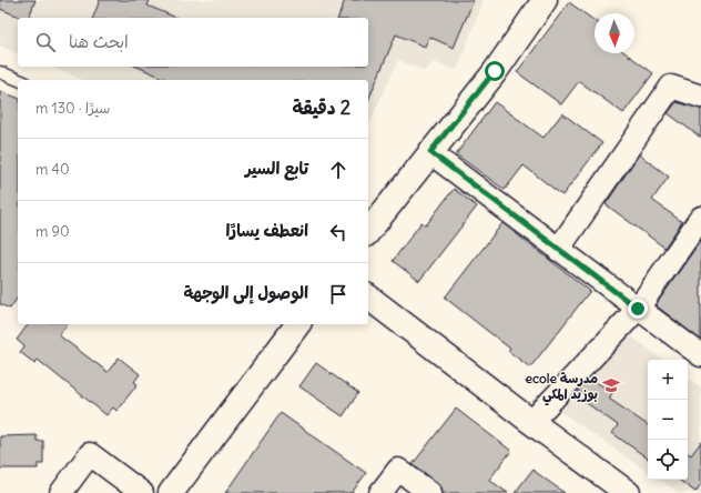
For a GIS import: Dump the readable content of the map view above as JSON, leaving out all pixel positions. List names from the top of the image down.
{
  "places": {
    "school or university": ["ecole مدرسة بوزيد المكي"]
  },
  "north": "bottom",
  "page": {
    "search": "ابحث هنا",
    "heading": ["2 دقيقة", "سيرًا · 130 m"],
    "list": [
      ["تابع السير", "40 m"],
      ["انعطف يسارًا", "90 m"],
      "الوصول إلى الوجهة"
    ],
    "map_buttons": ["+", "−"]
  }
}
